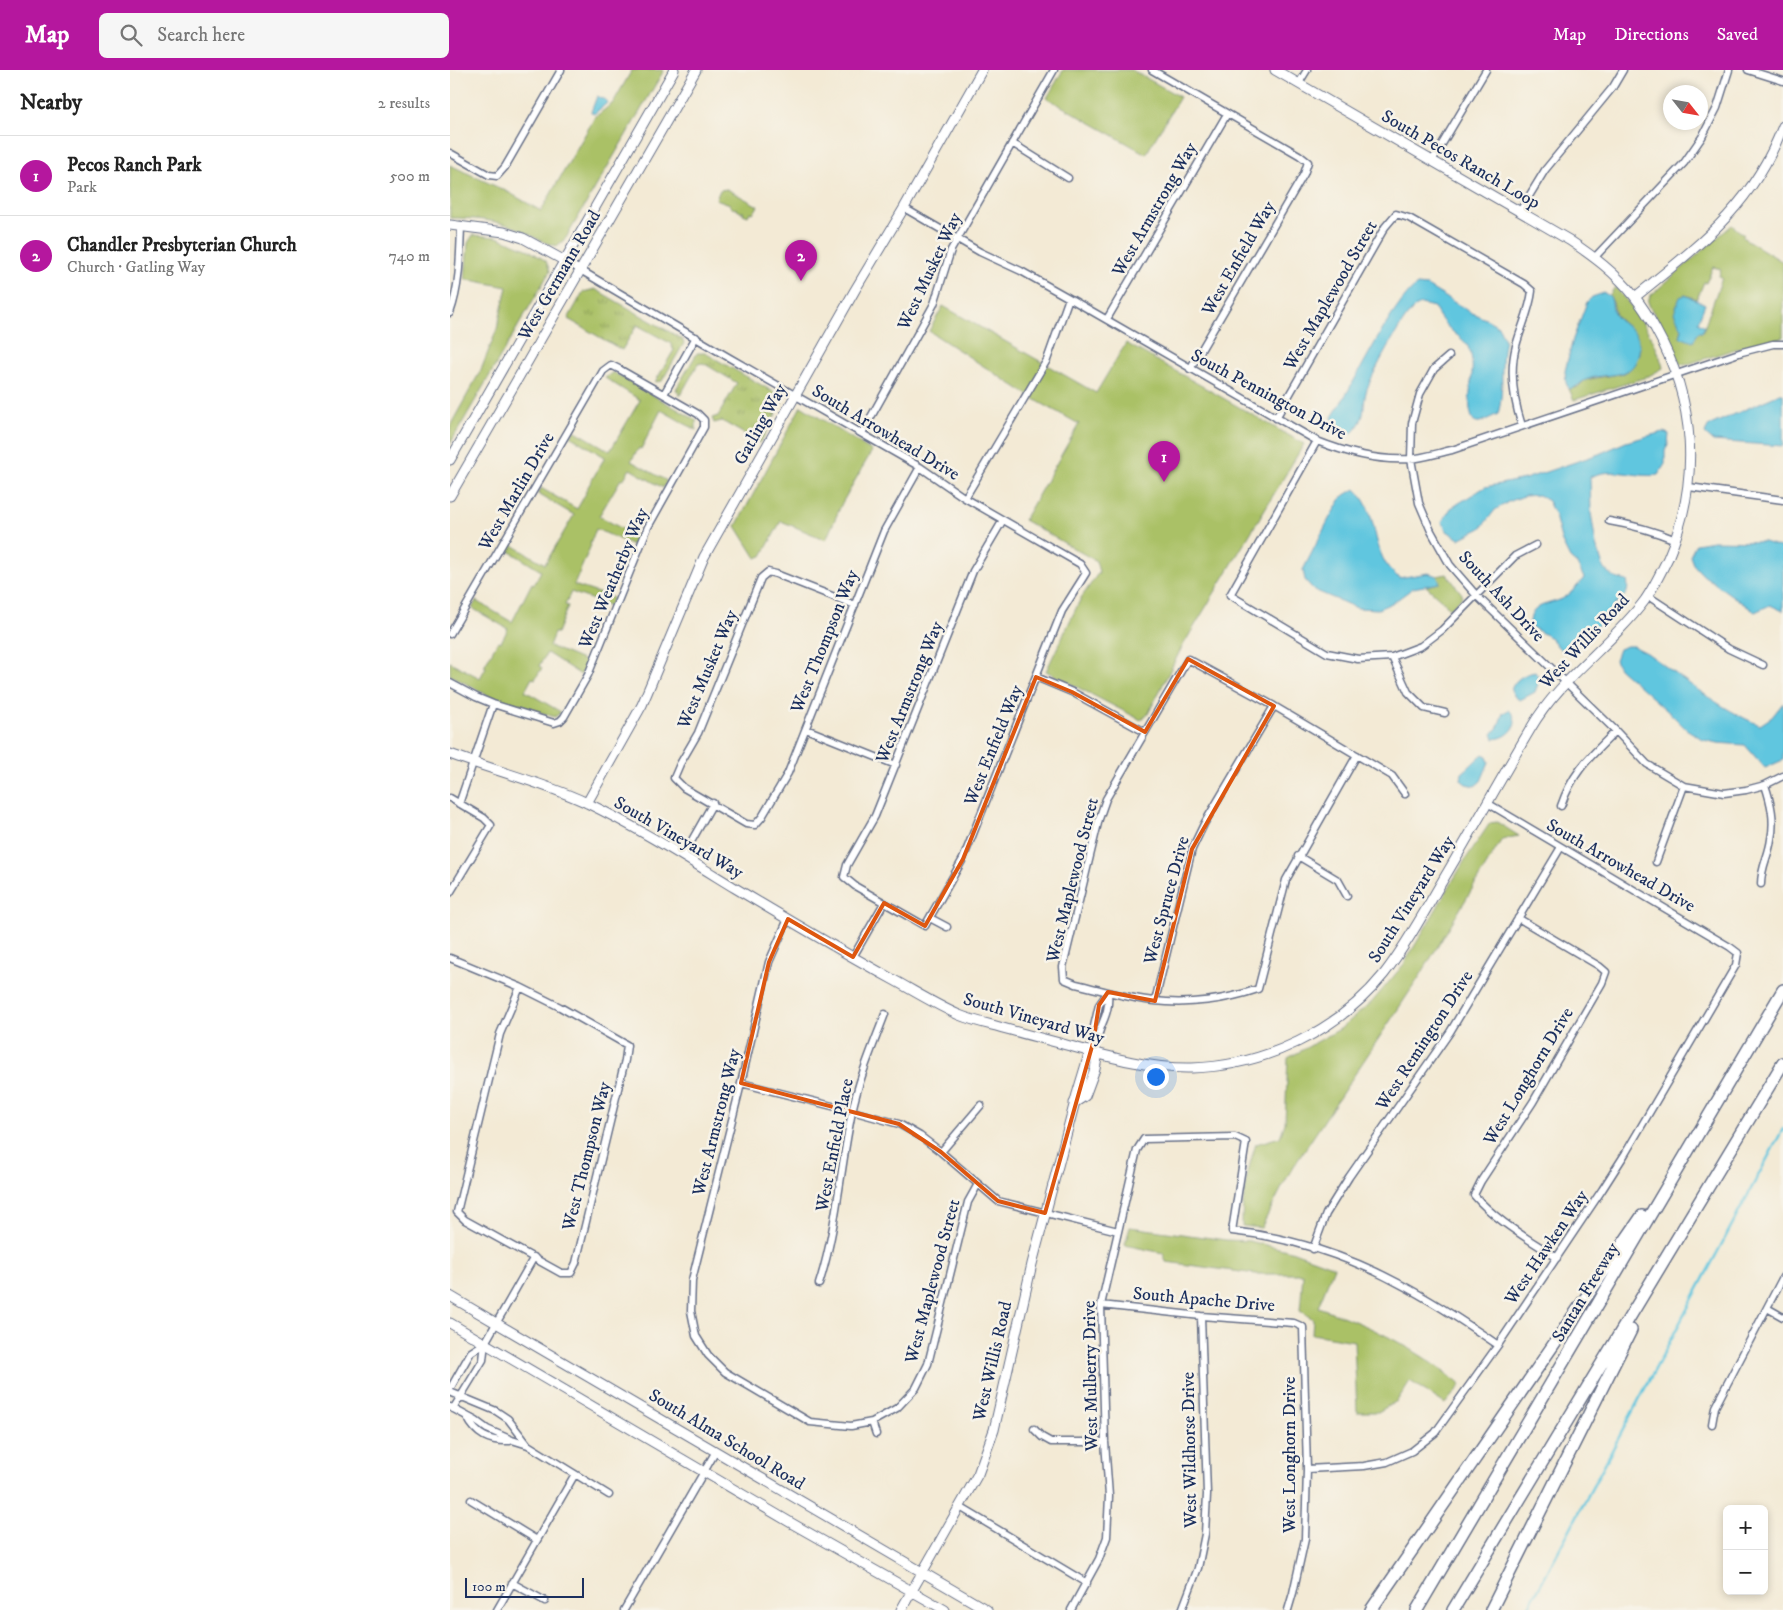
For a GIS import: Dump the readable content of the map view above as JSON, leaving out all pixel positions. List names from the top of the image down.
{
  "streets": {
    "highway": ["Santan Freeway"],
    "street": [
      "South Pecos Ranch Loop",
      "West Armstrong Way",
      "West Enfield Way",
      "West Musket Way",
      "West Germann Road",
      "West Maplewood Street",
      "South Pennington Drive",
      "Gatling Way",
      "South Arrowhead Drive",
      "West Marlin Drive",
      "West Weatherby Way",
      "South Ash Drive",
      "West Thompson Way",
      "West Willis Road",
      "South Vineyard Way",
      "West Spruce Drive",
      "West Remington Drive",
      "West Longhorn Drive",
      "West Enfield Place",
      "West Hawken Way",
      "South Apache Drive",
      "West Mulberry Drive",
      "South Alma School Road",
      "West Wildhorse Drive"
    ]
  },
  "crossings": [
    ["South Pecos Ranch Loop", "West Willis Road"],
    ["West Armstrong Way", "West Enfield Way"],
    ["West Armstrong Way", "West Maplewood Street"],
    ["West Armstrong Way", "South Pennington Drive"],
    ["West Armstrong Way", "South Arrowhead Drive"],
    ["West Armstrong Way", "South Vineyard Way"],
    ["West Enfield Way", "South Pennington Drive"],
    ["West Enfield Way", "South Arrowhead Drive"],
    ["West Musket Way", "South Pennington Drive"],
    ["West Musket Way", "South Arrowhead Drive"],
    ["West Musket Way", "West Thompson Way"],
    ["West Germann Road", "South Arrowhead Drive"],
    ["West Maplewood Street", "South Pennington Drive"],
    ["West Maplewood Street", "West Willis Road"],
    ["West Maplewood Street", "West Spruce Drive"],
    ["South Pennington Drive", "Gatling Way"],
    ["South Pennington Drive", "South Ash Drive"],
    ["South Pennington Drive", "West Willis Road"],
    ["Gatling Way", "South Arrowhead Drive"],
    ["Gatling Way", "South Vineyard Way"],
    ["South Arrowhead Drive", "West Thompson Way"],
    ["South Arrowhead Drive", "West Willis Road"],
    ["South Arrowhead Drive", "South Vineyard Way"],
    ["South Arrowhead Drive", "West Remington Drive"],
    ["South Arrowhead Drive", "West Hawken Way"],
    ["West Marlin Drive", "West Weatherby Way"],
    ["South Ash Drive", "West Willis Road"],
    ["West Willis Road", "South Vineyard Way"],
    ["West Willis Road", "South Alma School Road"],
    ["West Remington Drive", "West Longhorn Drive"],
    ["West Remington Drive", "West Mulberry Drive"],
    ["West Longhorn Drive", "West Hawken Way"],
    ["West Longhorn Drive", "South Apache Drive"],
    ["South Apache Drive", "West Mulberry Drive"],
    ["South Apache Drive", "West Wildhorse Drive"]
  ],
  "scale_bar": "100 m",
  "north": "bottom right",
  "page": {
    "header": "Map",
    "search": "Search here",
    "nav": ["Map", "Directions", "Saved"],
    "heading": ["Nearby", "2 results"],
    "list": [
      {
        "mark": "1",
        "name": "Pecos Ranch Park",
        "note": "Park",
        "value": "500 m"
      },
      {
        "mark": "2",
        "name": "Chandler Presbyterian Church",
        "note": "Church · Gatling Way",
        "value": "740 m"
      }
    ],
    "pins": ["2", "1"],
    "map_buttons": ["+", "−"],
    "scale": "100 m"
  }
}
